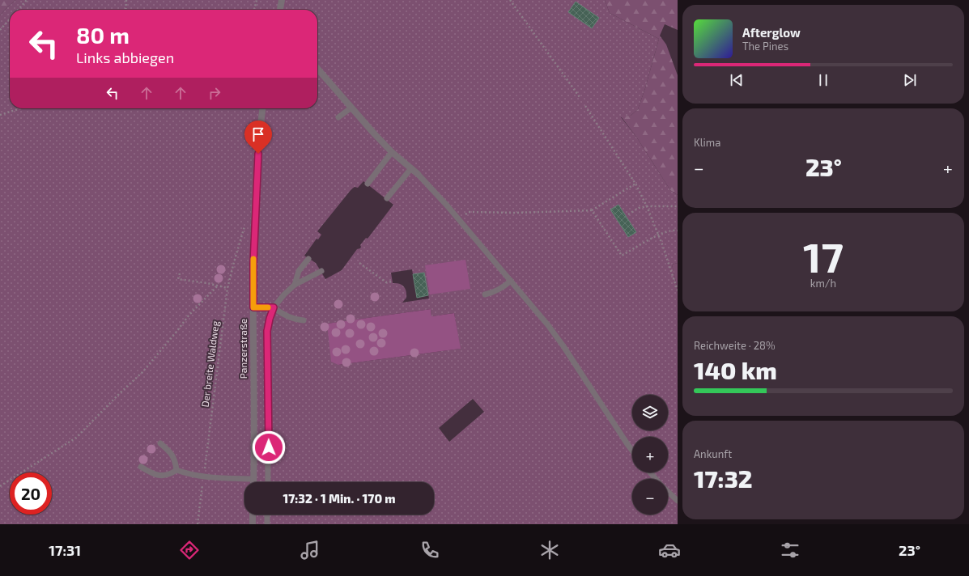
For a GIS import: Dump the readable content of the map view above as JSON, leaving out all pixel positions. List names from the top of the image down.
{
  "streets": {
    "street": ["Panzerstraße"],
    "path": ["Der breite Waldweg"]
  },
  "page": {
    "turn": ["80 m", "Links abbiegen"],
    "song": ["Afterglow", "The Pines"],
    "tile": [
      "Klima",
      ["17", "km/h"],
      ["Reichweite · 28%", "140 km"],
      ["Ankunft", "17:32"]
    ],
    "heat": ["−", "23°", "+"],
    "map_buttons": ["+", "−"],
    "limit": "20",
    "trip": "17:32 · 1 Min. · 170 m",
    "tabs": ["17:31", "23°"]
  }
}
